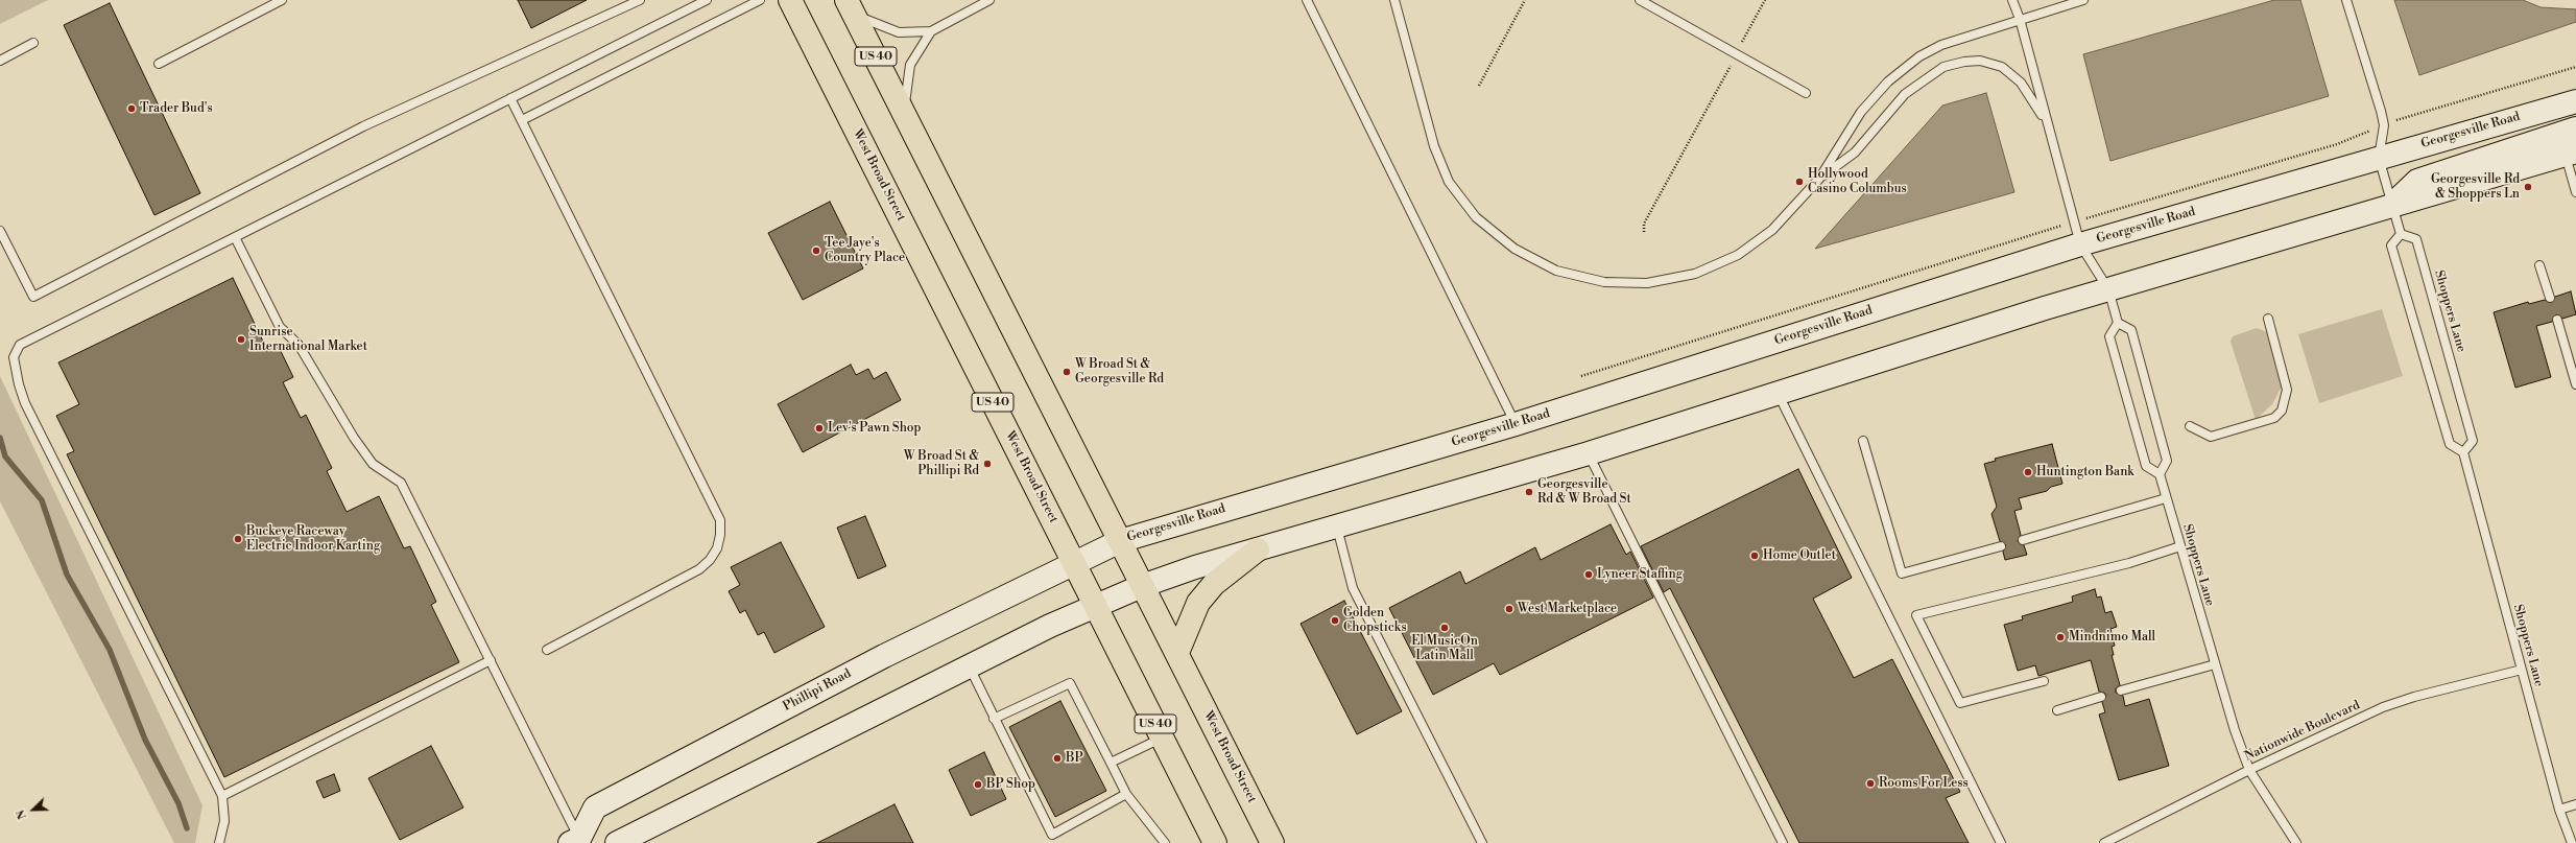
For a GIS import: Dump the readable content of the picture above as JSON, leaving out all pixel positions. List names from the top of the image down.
{
  "streets": {
    "main road": [
      "US 40",
      "Georgesville Road",
      "West Broad Street",
      "Phillipi Road"
    ],
    "lane": ["Shoppers Lane", "Nationwide Boulevard"]
  },
  "crossings": [
    ["Georgesville Road", "West Broad Street"],
    ["Georgesville Road", "Phillipi Road"],
    ["West Broad Street", "Phillipi Road"],
    ["Shoppers Lane", "Nationwide Boulevard"]
  ],
  "places": [
    "Trader Bud's",
    "Hollywood Casino Columbus",
    "Georgesville Rd & Shoppers Ln",
    "Tee Jaye's Country Place",
    "Sunrise International Market",
    "W Broad St & Georgesville Rd",
    "Lev's Pawn Shop",
    "W Broad St & Phillipi Rd",
    "Huntington Bank",
    "Georgesville Rd & W Broad St",
    "Buckeye Raceway Electric Indoor Karting",
    "Home Outlet",
    "Lyneer Staffing",
    "West Marketplace",
    "Golden Chopsticks",
    "El MusicOn Latin Mall",
    "Mindnimo Mall",
    "BP",
    "Rooms For Less",
    "BP Shop"
  ],
  "north": "bottom left"
}
